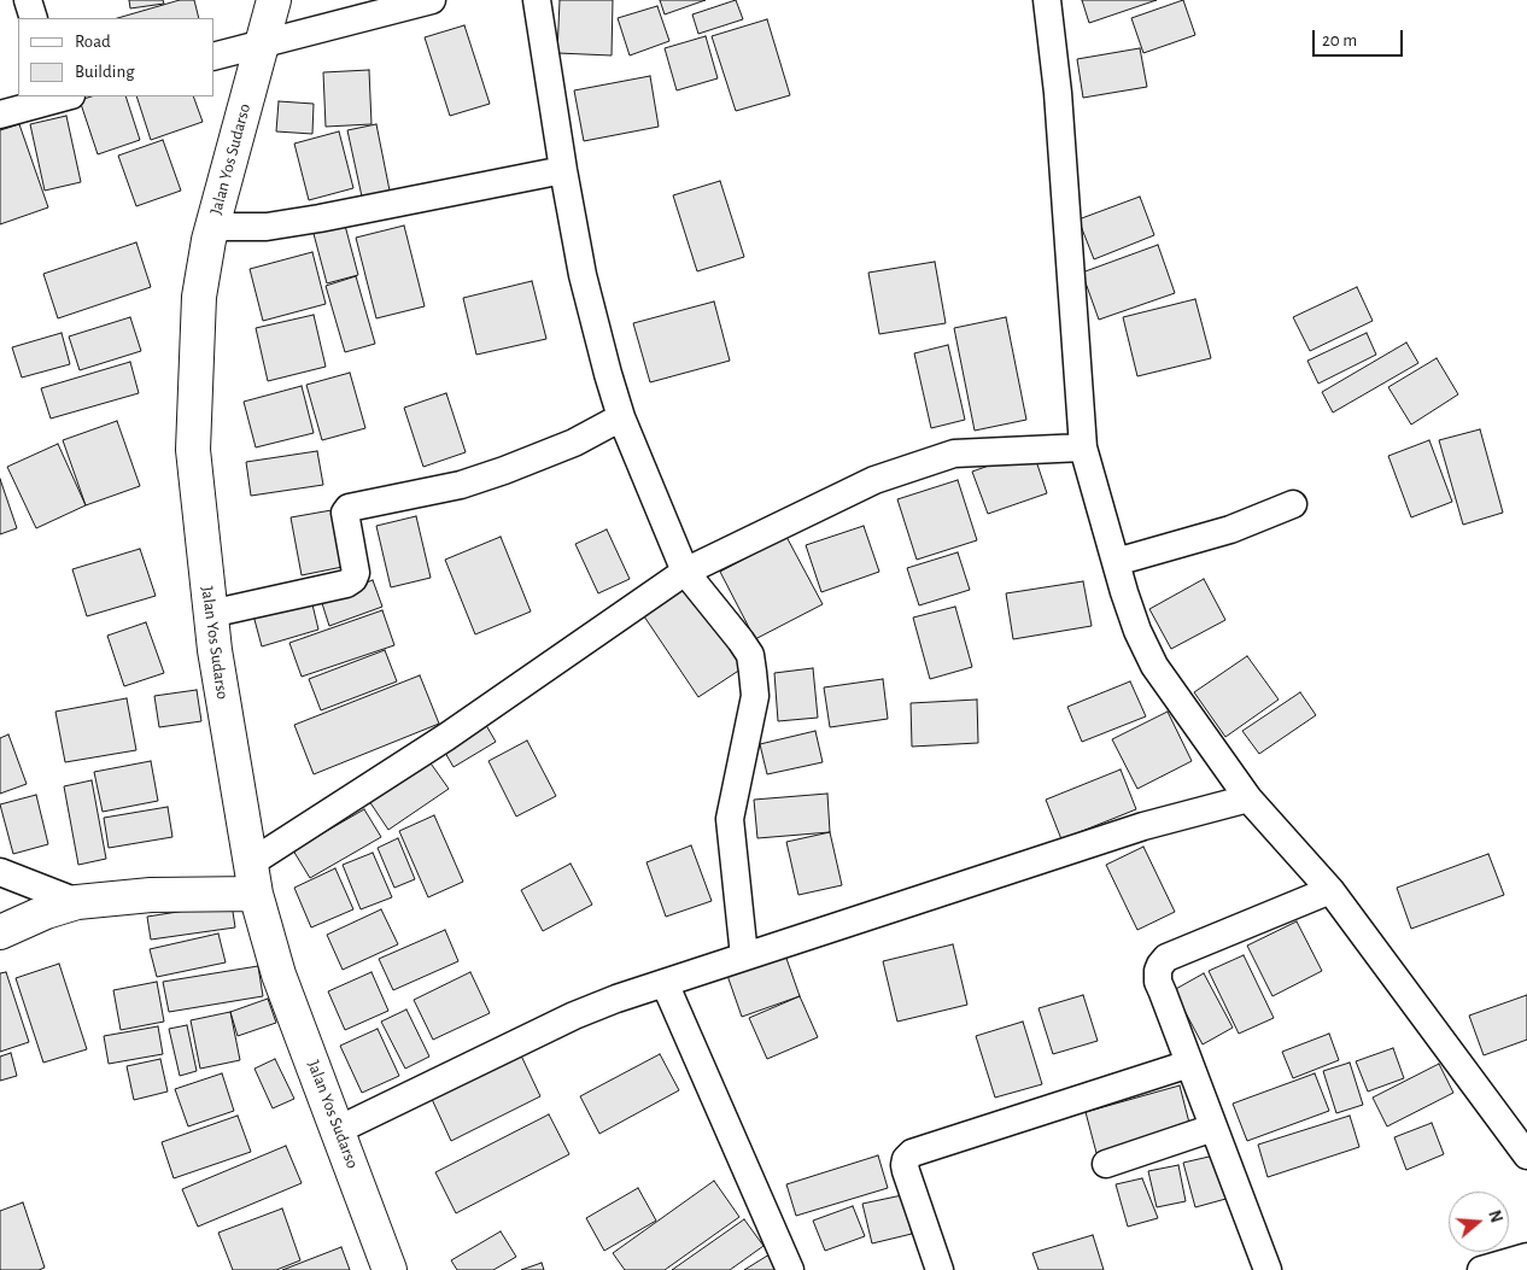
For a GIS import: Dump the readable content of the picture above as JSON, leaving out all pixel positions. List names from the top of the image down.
{
  "streets": {
    "main road": ["Jalan Yos Sudarso"]
  },
  "legend": ["Road", "Building"],
  "scale_bar": "20 m",
  "north": "right"
}
